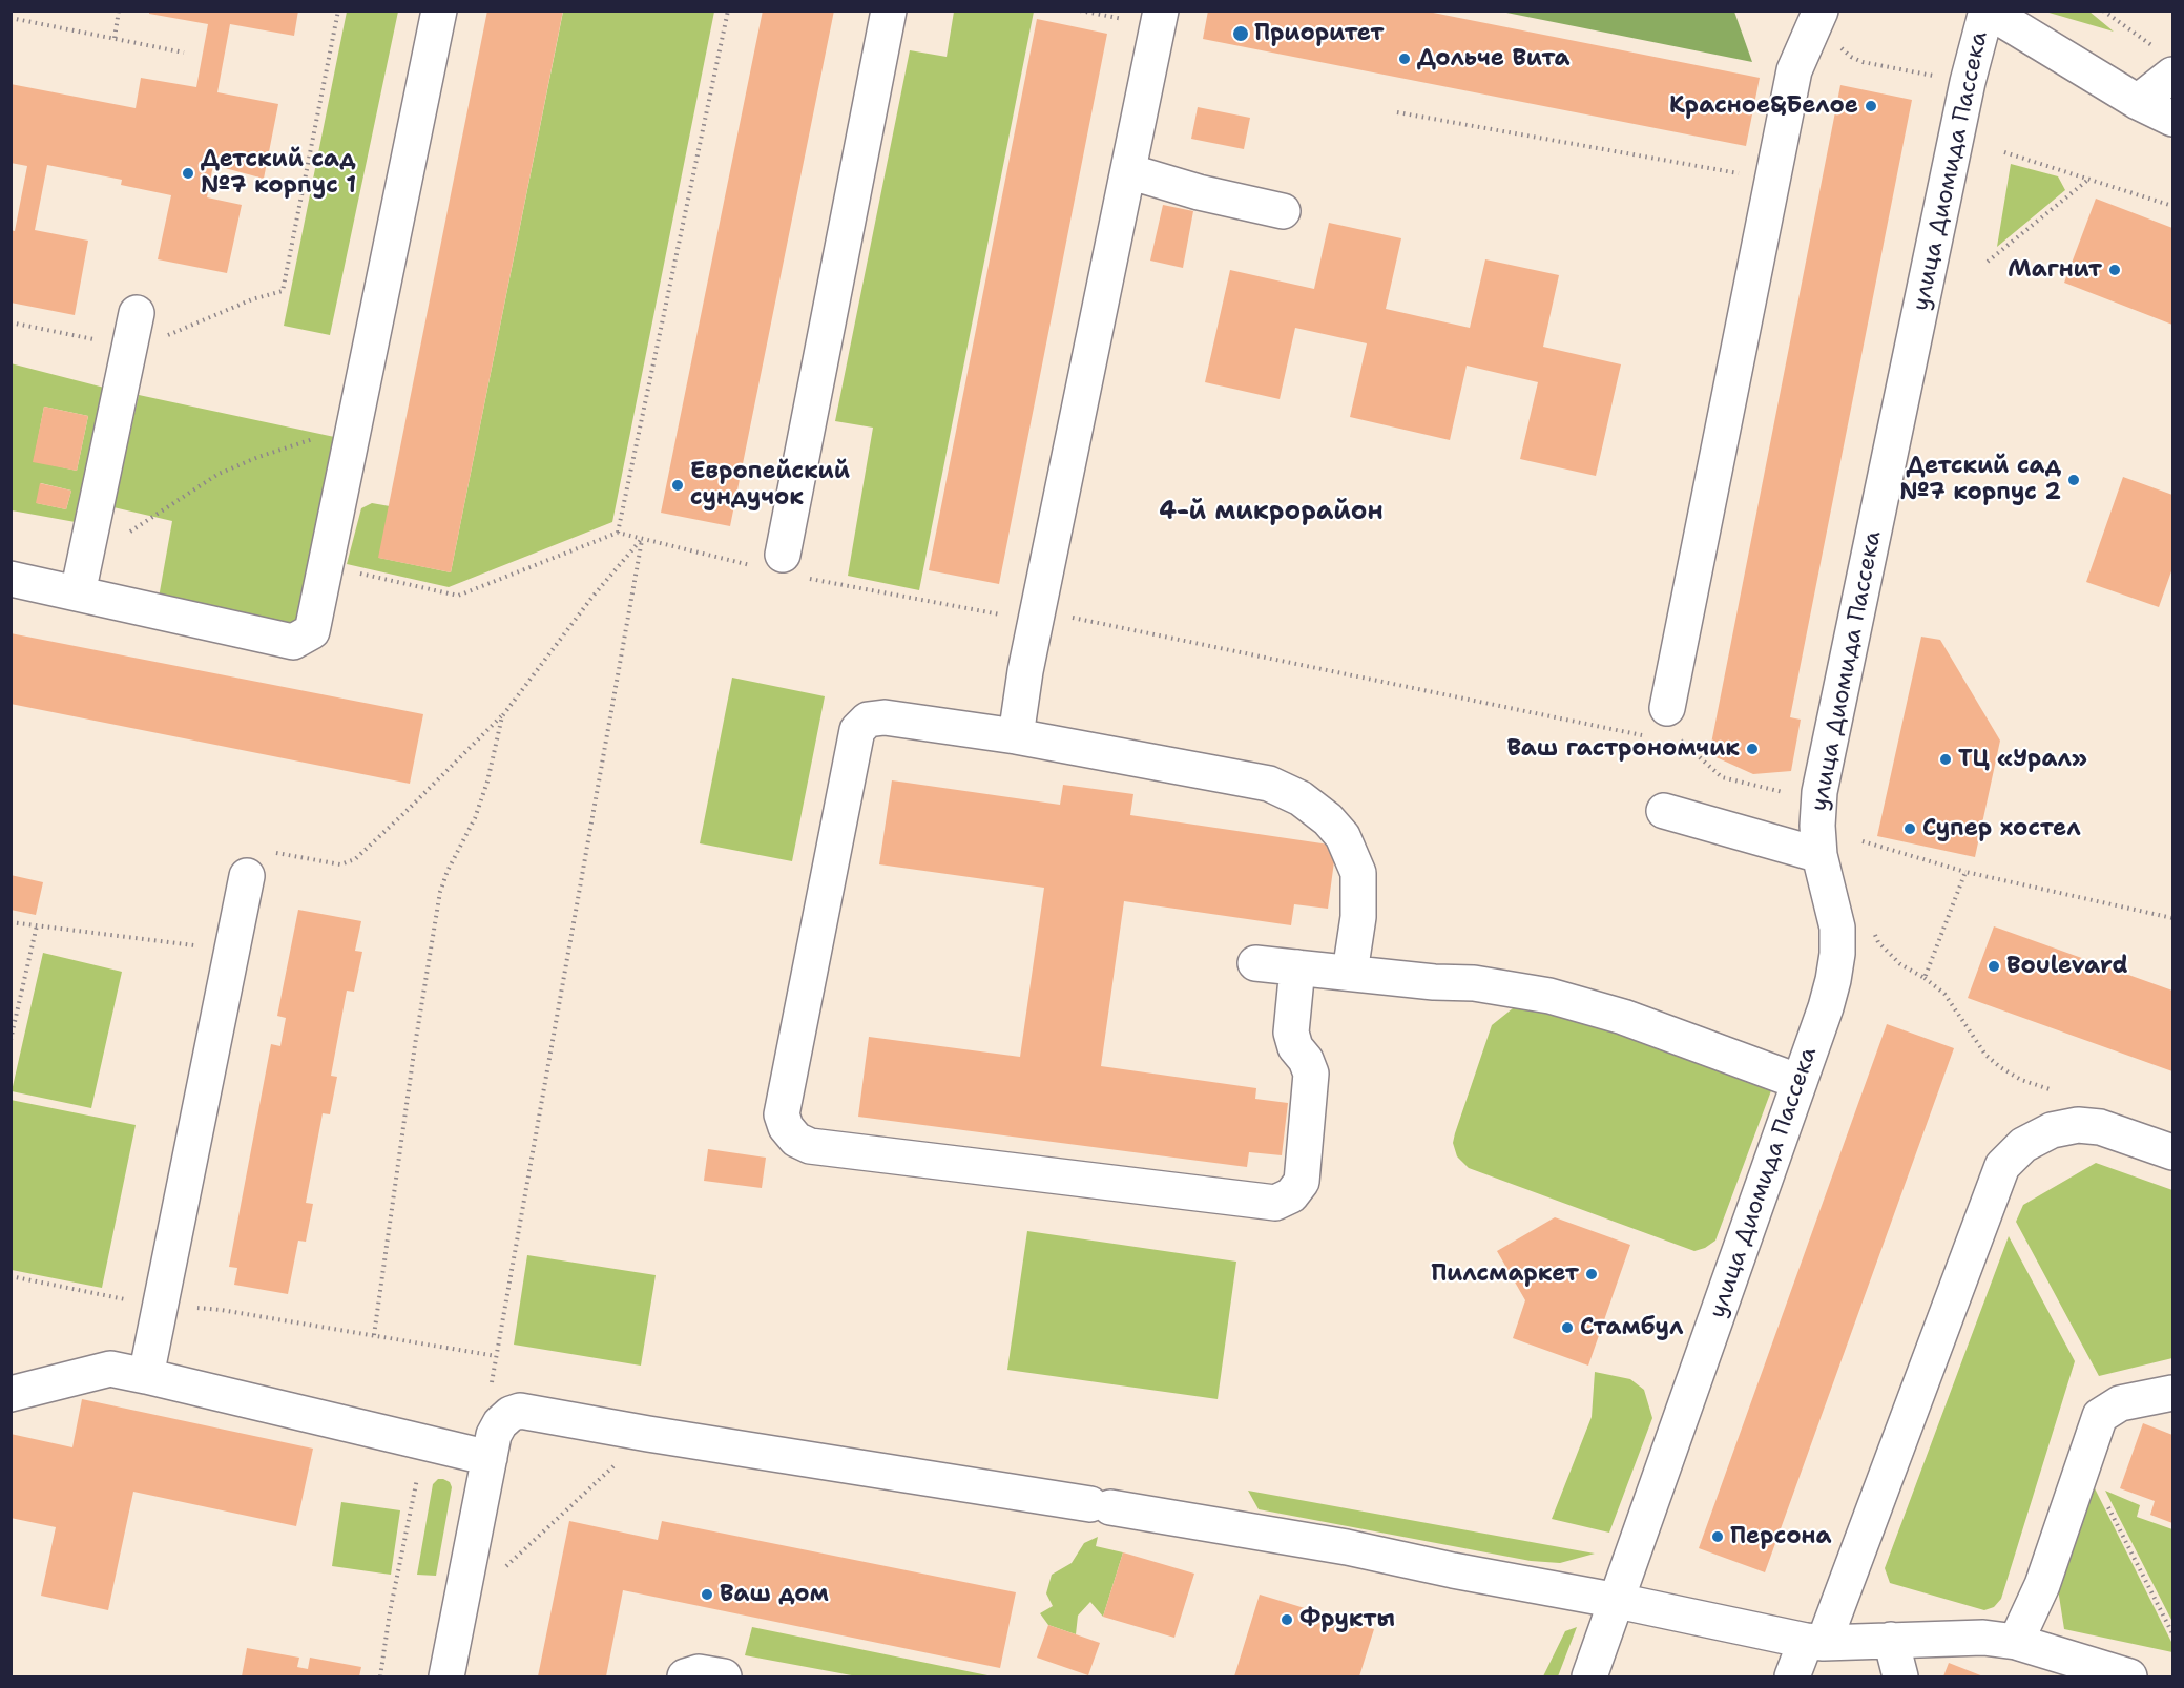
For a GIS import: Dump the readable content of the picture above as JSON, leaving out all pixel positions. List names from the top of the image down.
{
  "streets": {
    "street": ["улица Диомида Пассека"]
  },
  "districts": ["4-й микрорайон"],
  "places": [
    "Приоритет",
    "Дольче Вита",
    "Красное&Белое",
    "Детский сад №7 корпус 1",
    "Магнит",
    "Детский сад №7 корпус 2",
    "Европейский сундучок",
    "Ваш гастрономчик",
    "ТЦ «Урал»",
    "Супер хостел",
    "Boulevard",
    "Пилсмаркет",
    "Стамбул",
    "Персона",
    "Ваш дом",
    "Фрукты"
  ]
}
